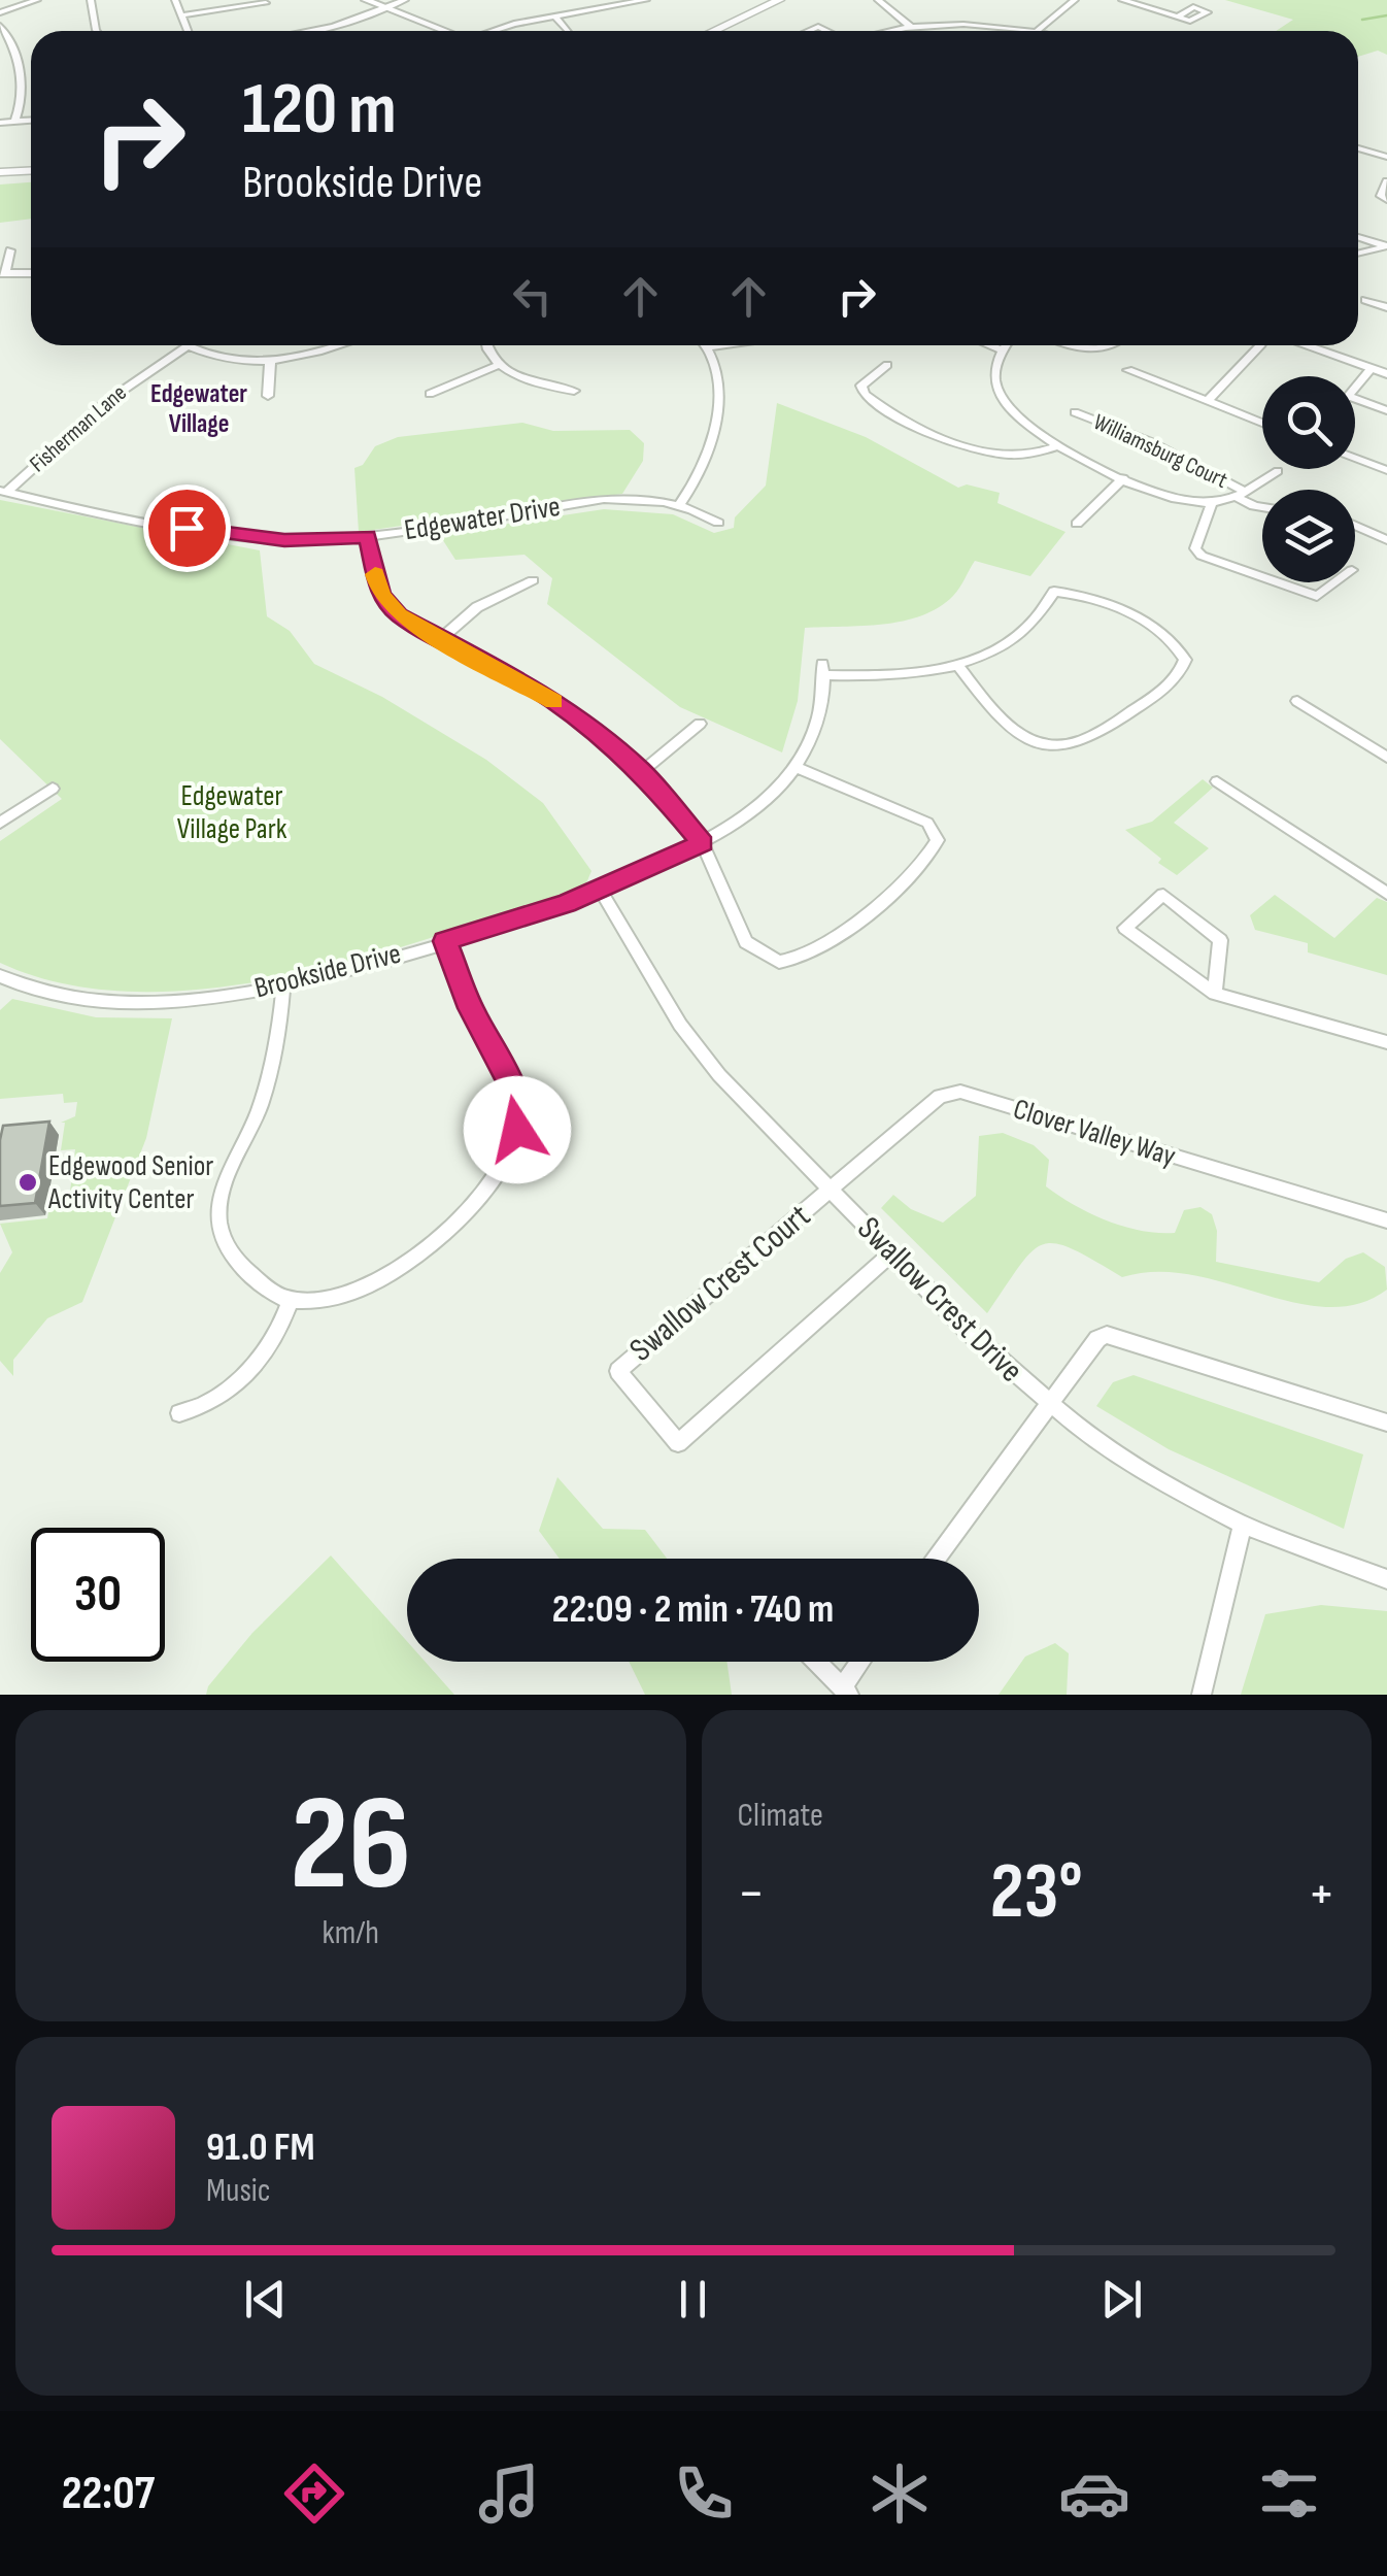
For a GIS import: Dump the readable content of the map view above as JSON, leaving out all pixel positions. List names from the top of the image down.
{
  "streets": {
    "street": [
      "Fisherman Lane",
      "Williamsburg Court",
      "Edgewater Drive",
      "Brookside Drive",
      "Clover Valley Way",
      "Swallow Crest Court",
      "Swallow Crest Drive"
    ]
  },
  "crossings": [
    ["Fisherman Lane", "Edgewater Drive"],
    ["Brookside Drive", "Swallow Crest Drive"],
    ["Clover Valley Way", "Swallow Crest Court"],
    ["Clover Valley Way", "Swallow Crest Drive"],
    ["Swallow Crest Court", "Swallow Crest Drive"]
  ],
  "districts": ["Edgewater Village"],
  "parks": ["Edgewater Village Park"],
  "places": ["Edgewood Senior Activity Center"],
  "page": {
    "turn": ["120 m", "Brookside Drive"],
    "limit": "30",
    "trip": "22:09 · 2 min · 740 m",
    "tile": [
      ["26", "km/h"],
      "Climate"
    ],
    "heat": ["−", "23°", "+"],
    "song": ["91.0 FM", "Music"],
    "tabs": "22:07"
  }
}
